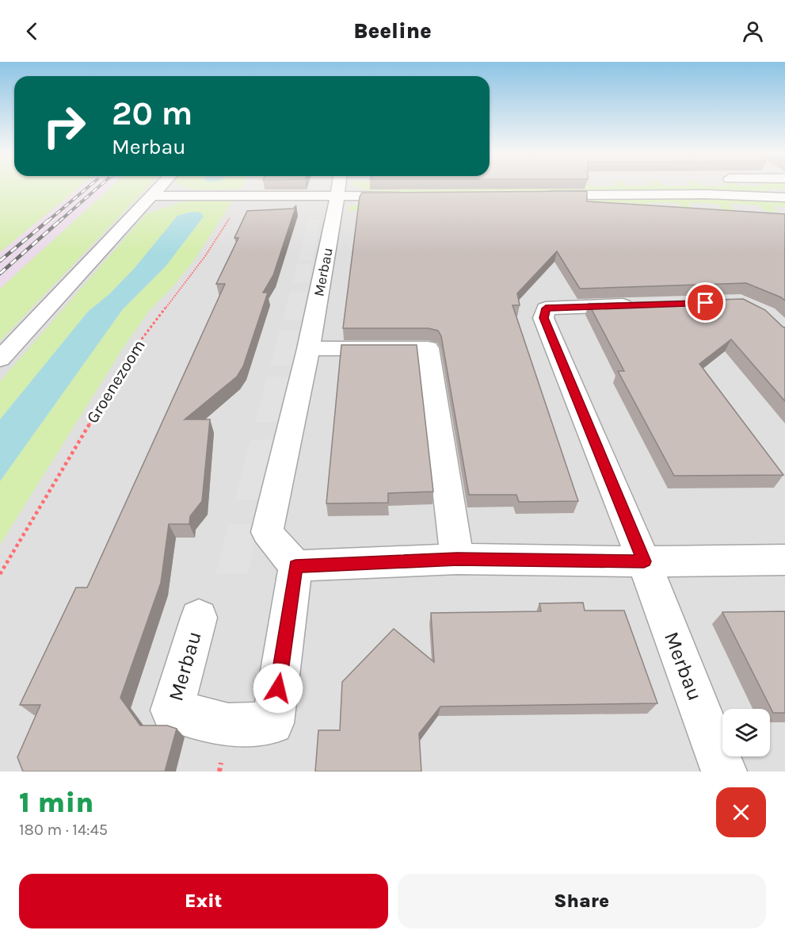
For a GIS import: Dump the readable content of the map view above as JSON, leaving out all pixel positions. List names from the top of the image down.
{
  "streets": {
    "street": ["Merbau"],
    "path": ["Groenezoom"]
  },
  "page": {
    "header": "Beeline",
    "turn": ["20 m", "Merbau"],
    "heading": ["1 min", "180 m · 14:45"],
    "buttons": ["Exit", "Share"]
  }
}
